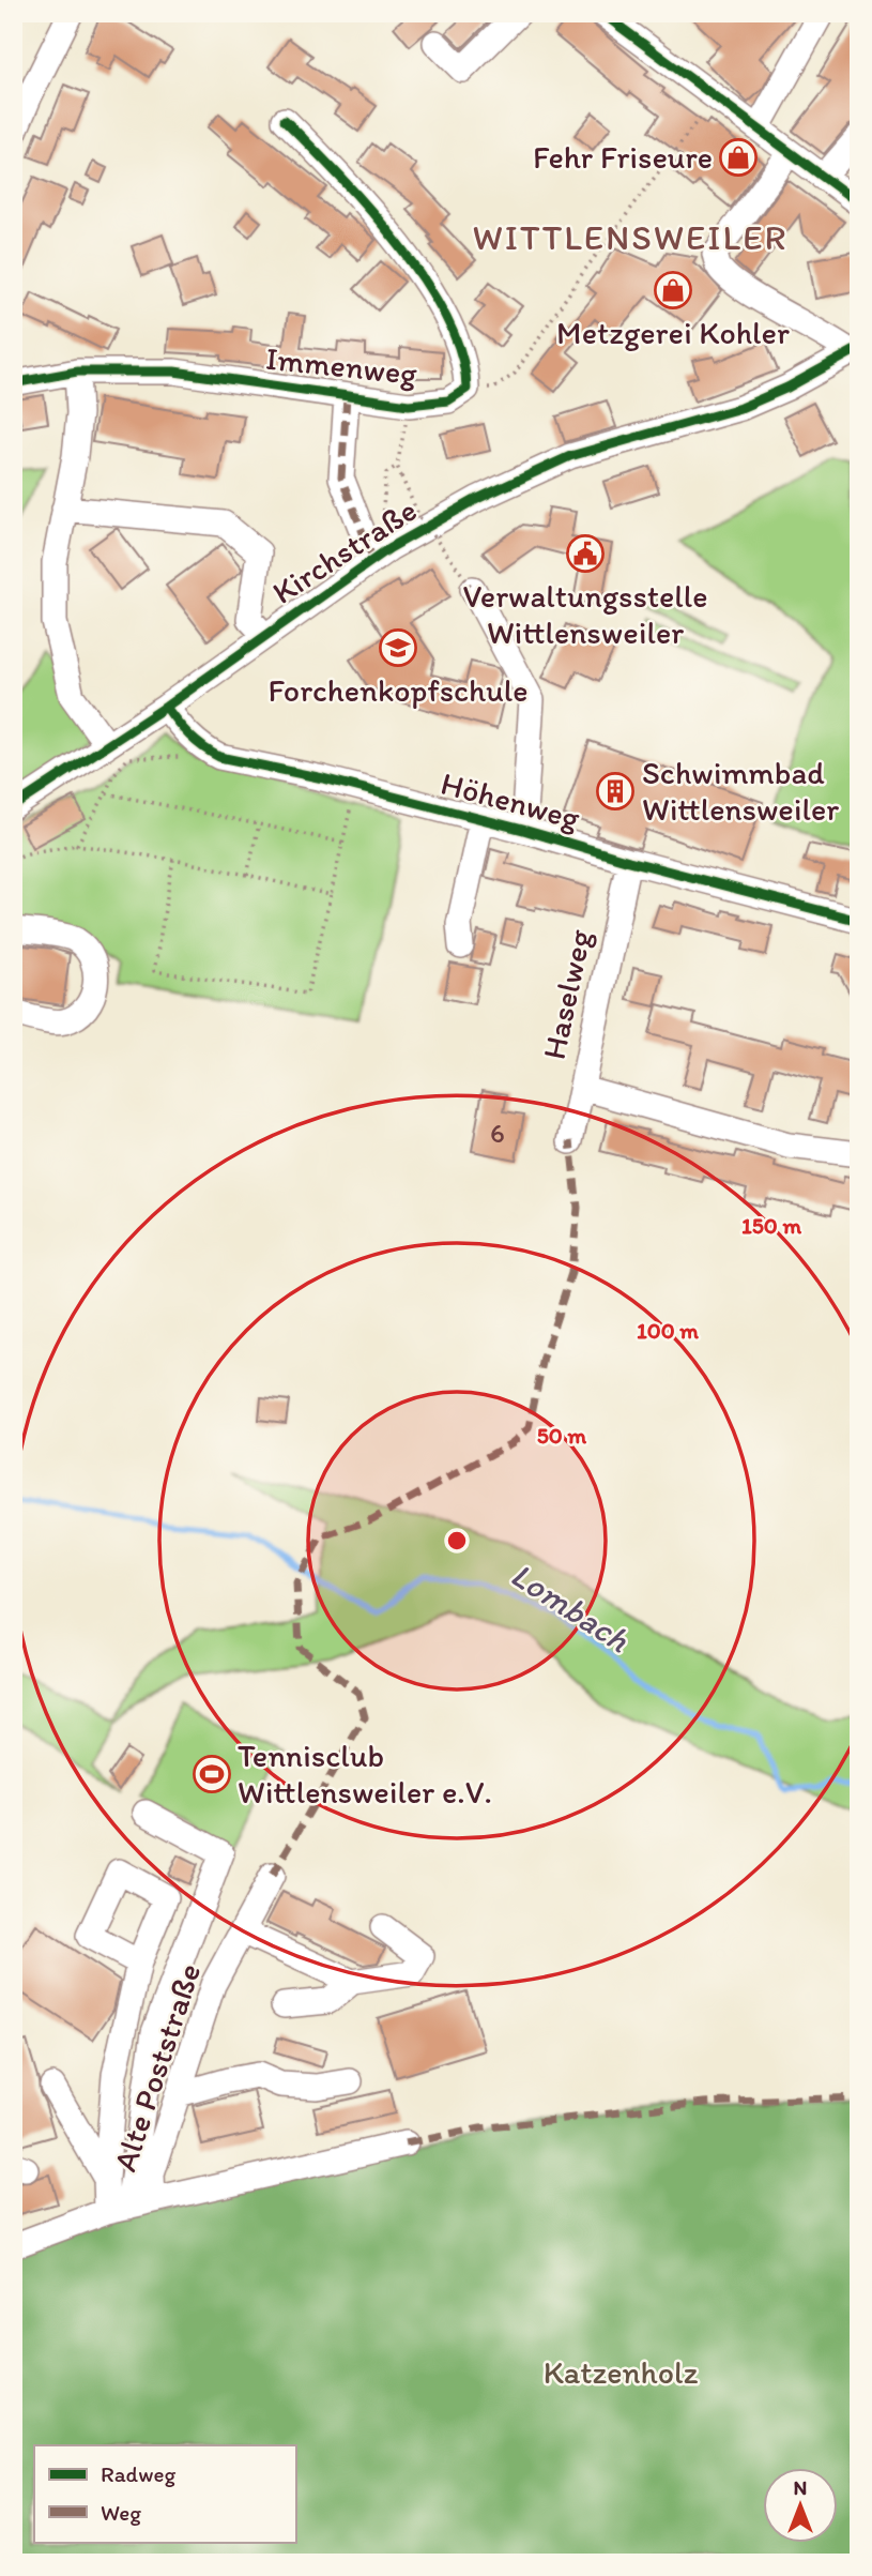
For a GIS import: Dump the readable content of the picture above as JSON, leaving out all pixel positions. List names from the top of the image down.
{
  "streets": {
    "street": [
      "Immenweg",
      "Kirchstraße",
      "Höhenweg",
      "Haselweg",
      "Alte Poststraße"
    ]
  },
  "crossings": [
    ["Kirchstraße", "Höhenweg"],
    ["Höhenweg", "Haselweg"]
  ],
  "districts": ["WITTLENSWEILER"],
  "water": ["Lombach"],
  "parks": ["Katzenholz"],
  "places": {
    "shop": ["Fehr Friseure", "Metzgerei Kohler"],
    "public building": ["Verwaltungsstelle Wittlensweiler"],
    "school or university": ["Forchenkopfschule"],
    "building": ["Schwimmbad Wittlensweiler"],
    "sports": ["Tennisclub Wittlensweiler e.V."]
  },
  "house_numbers": ["6"],
  "legend": ["Radweg", "Weg"],
  "north": "top",
  "rings": ["150 m", "100 m", "50 m"]
}
